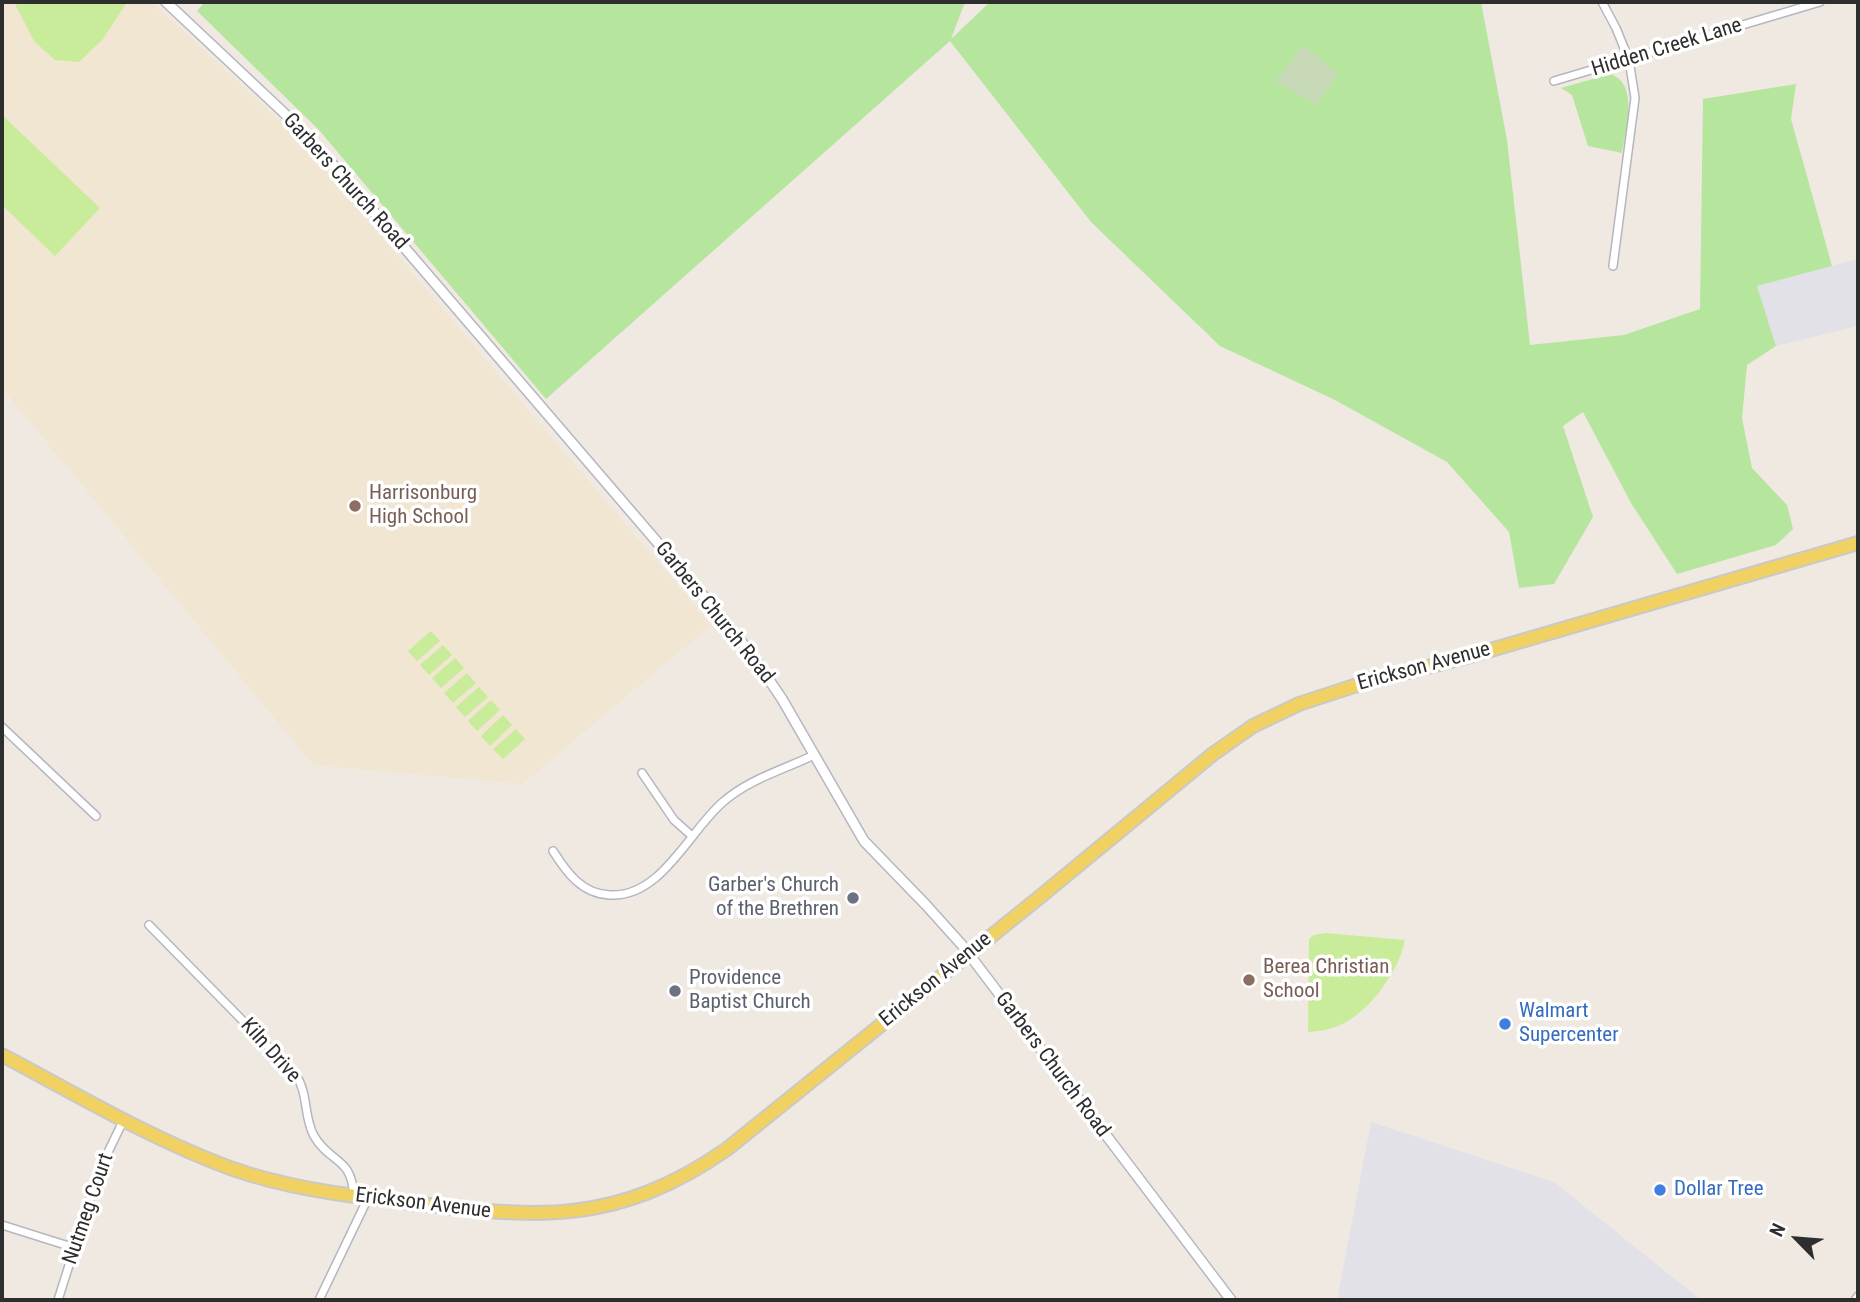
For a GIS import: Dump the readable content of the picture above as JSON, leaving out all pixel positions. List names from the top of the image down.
{
  "streets": {
    "main road": ["Erickson Avenue"],
    "street": [
      "Hidden Creek Lane",
      "Garbers Church Road",
      "Kiln Drive",
      "Nutmeg Court"
    ]
  },
  "crossings": [
    ["Garbers Church Road", "Erickson Avenue"],
    ["Erickson Avenue", "Kiln Drive"],
    ["Erickson Avenue", "Nutmeg Court"]
  ],
  "places": [
    "Harrisonburg High School",
    "Garber's Church of the Brethren",
    "Berea Christian School",
    "Providence Baptist Church",
    "Walmart Supercenter",
    "Dollar Tree"
  ],
  "north": "top left"
}
